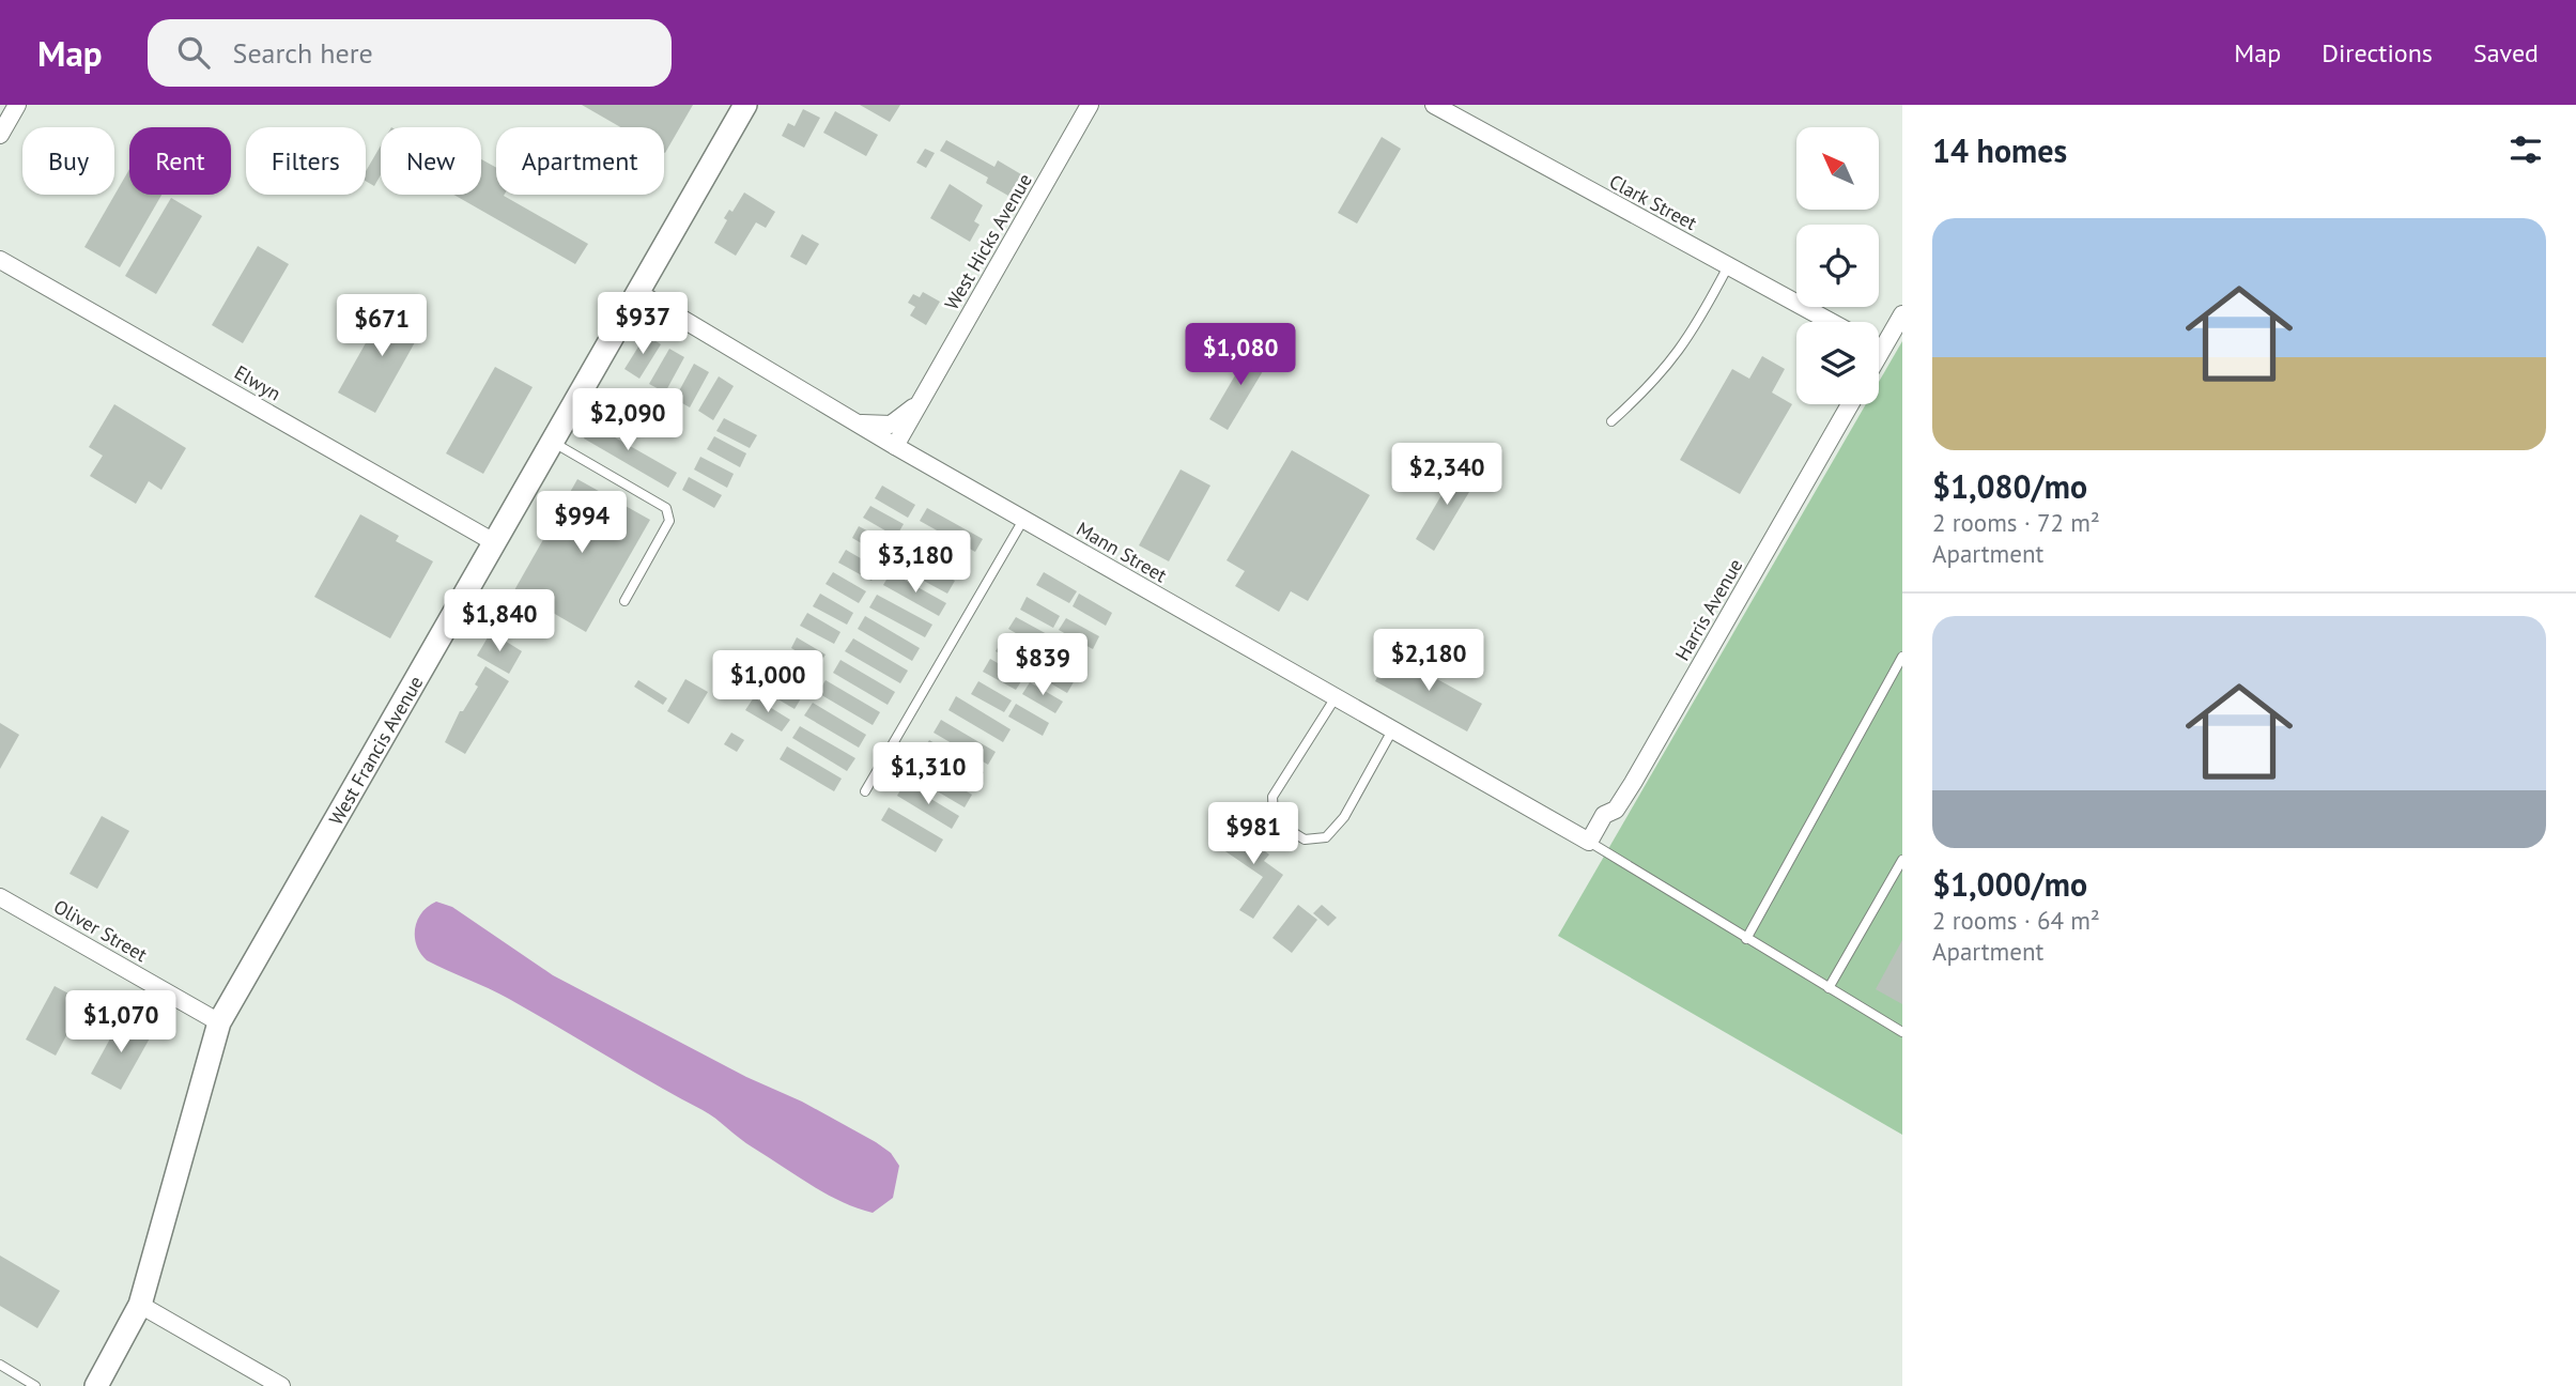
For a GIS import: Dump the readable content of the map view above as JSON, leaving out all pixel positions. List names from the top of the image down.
{
  "streets": {
    "street": [
      "Clark Street",
      "West Hicks Avenue",
      "Elwyn",
      "Mann Street",
      "Harris Avenue",
      "West Francis Avenue",
      "Oliver Street"
    ]
  },
  "crossings": [
    ["West Hicks Avenue", "Mann Street"],
    ["Elwyn", "West Francis Avenue"],
    ["Mann Street", "Harris Avenue"],
    ["Mann Street", "West Francis Avenue"],
    ["West Francis Avenue", "Oliver Street"]
  ],
  "north": "top left",
  "page": {
    "header": "Map",
    "search": "Search here",
    "nav": ["Map", "Directions", "Saved"],
    "heading": "14 homes",
    "chip": [
      "Buy",
      "Rent",
      "Filters",
      "New",
      "Apartment"
    ],
    "list": [
      {
        "name": "$1,080/mo",
        "note": "2 rooms · 72 m² · Apartment"
      },
      {
        "name": "$1,000/mo",
        "note": "2 rooms · 64 m² · Apartment"
      }
    ],
    "price": [
      "$937",
      "$671",
      "$1,080",
      "$2,090",
      "$2,340",
      "$994",
      "$3,180",
      "$1,840",
      "$2,180",
      "$839",
      "$1,000",
      "$1,310",
      "$981",
      "$1,070"
    ]
  }
}
